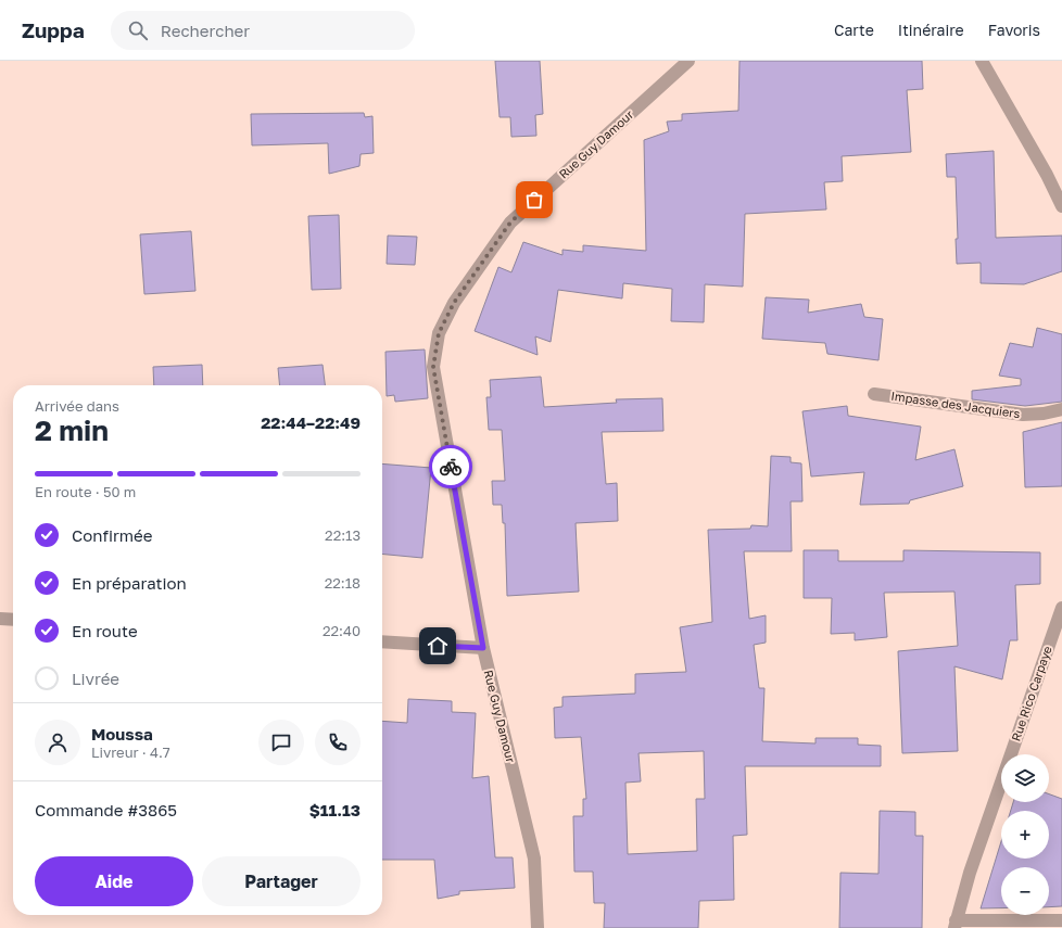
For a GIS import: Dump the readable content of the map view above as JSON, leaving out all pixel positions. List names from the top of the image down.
{
  "streets": {
    "street": ["Rue Guy Damour", "Impasse des Jacquiers", "Rue Rico Carpaye"]
  },
  "page": {
    "header": "Zuppa",
    "search": "Rechercher",
    "nav": ["Carte", "Itinéraire", "Favoris"],
    "heading": ["2 min", "Arrivée dans", "22:44–22:49"],
    "panel": [
      "Moussa",
      "Livreur · 4.7",
      "Commande #3865",
      "$11.13"
    ],
    "bar": "En route · 50 m",
    "list": [
      ["Confirmée", "22:13"],
      ["En préparation", "22:18"],
      ["En route", "22:40"],
      "Livrée"
    ],
    "map_buttons": ["+", "−"],
    "buttons": ["Aide", "Partager"]
  }
}
